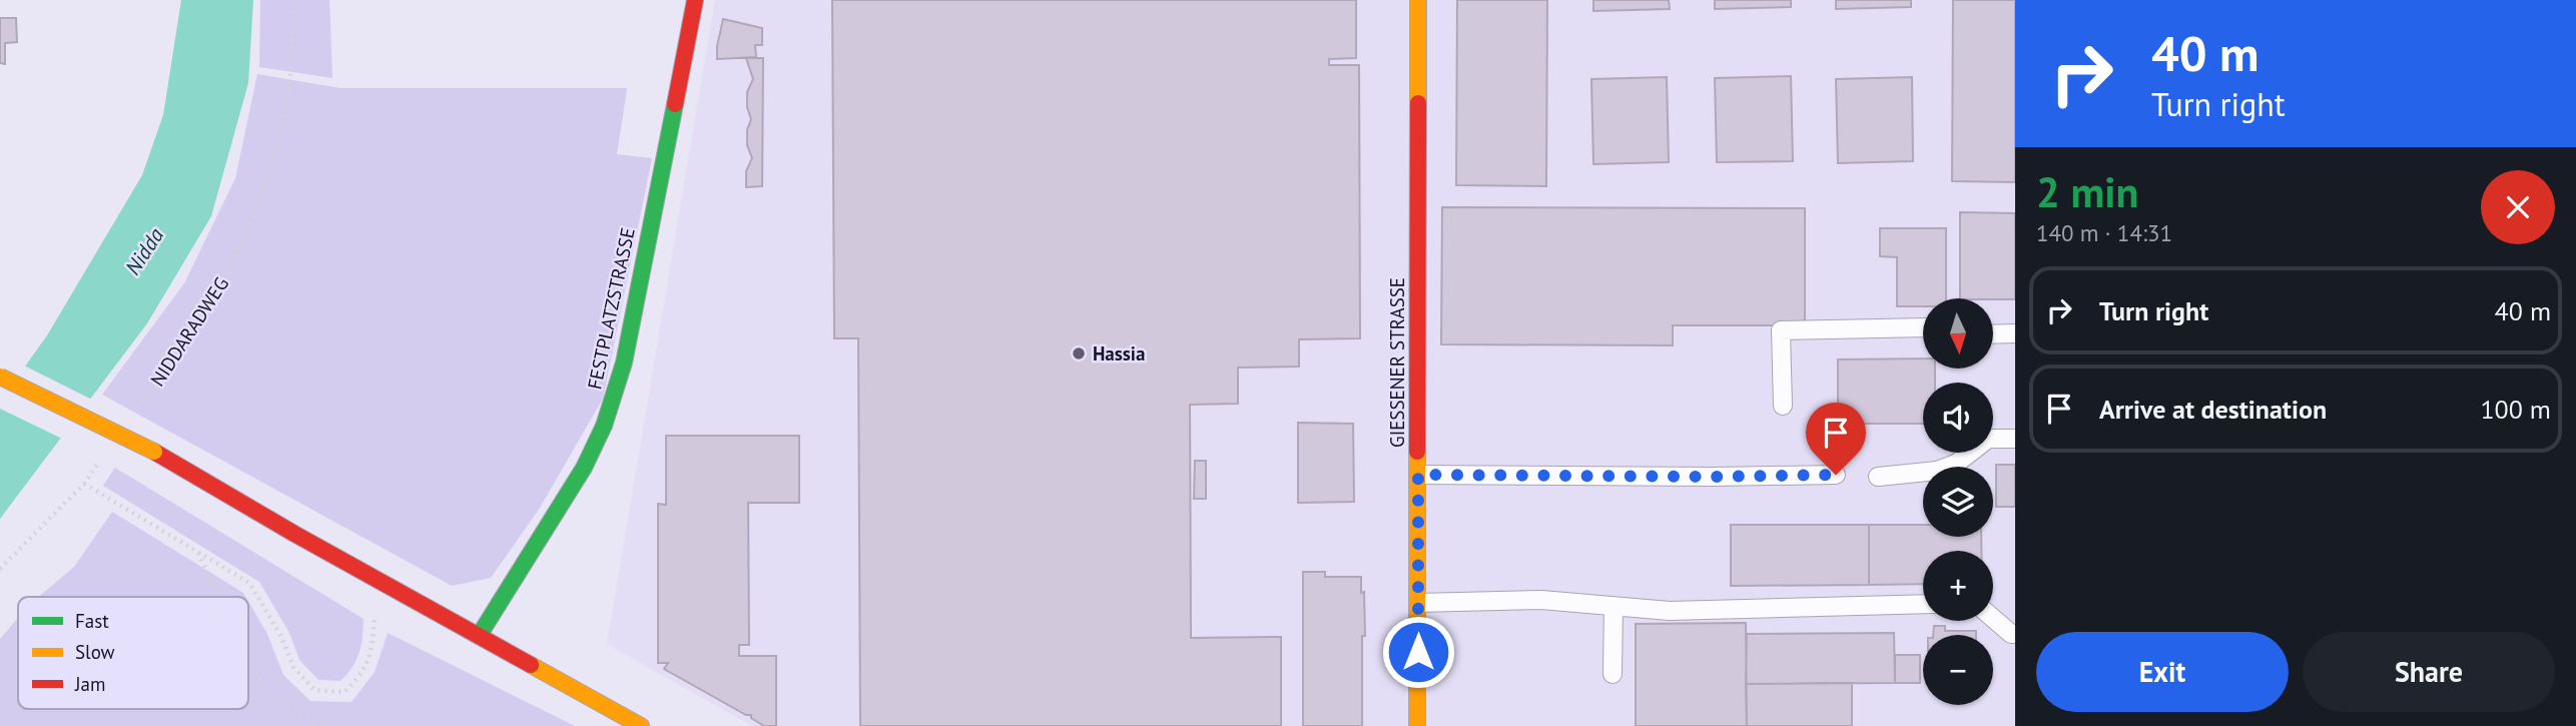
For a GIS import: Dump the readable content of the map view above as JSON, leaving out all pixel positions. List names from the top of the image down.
{
  "streets": {
    "street": ["FESTPLATZSTRASSE", "GIESSENER STRASSE"],
    "path": ["NIDDARADWEG"]
  },
  "water": ["Nidda"],
  "places": ["Hassia"],
  "legend": ["Fast", "Slow", "Jam"],
  "north": "bottom",
  "page": {
    "turn": ["40 m", "Turn right"],
    "heading": ["2 min", "140 m · 14:31"],
    "list": [
      {
        "name": "Turn right",
        "value": "40 m"
      },
      {
        "name": "Arrive at destination",
        "value": "100 m"
      }
    ],
    "map_buttons": ["+", "−"],
    "buttons": ["Exit", "Share"]
  }
}
